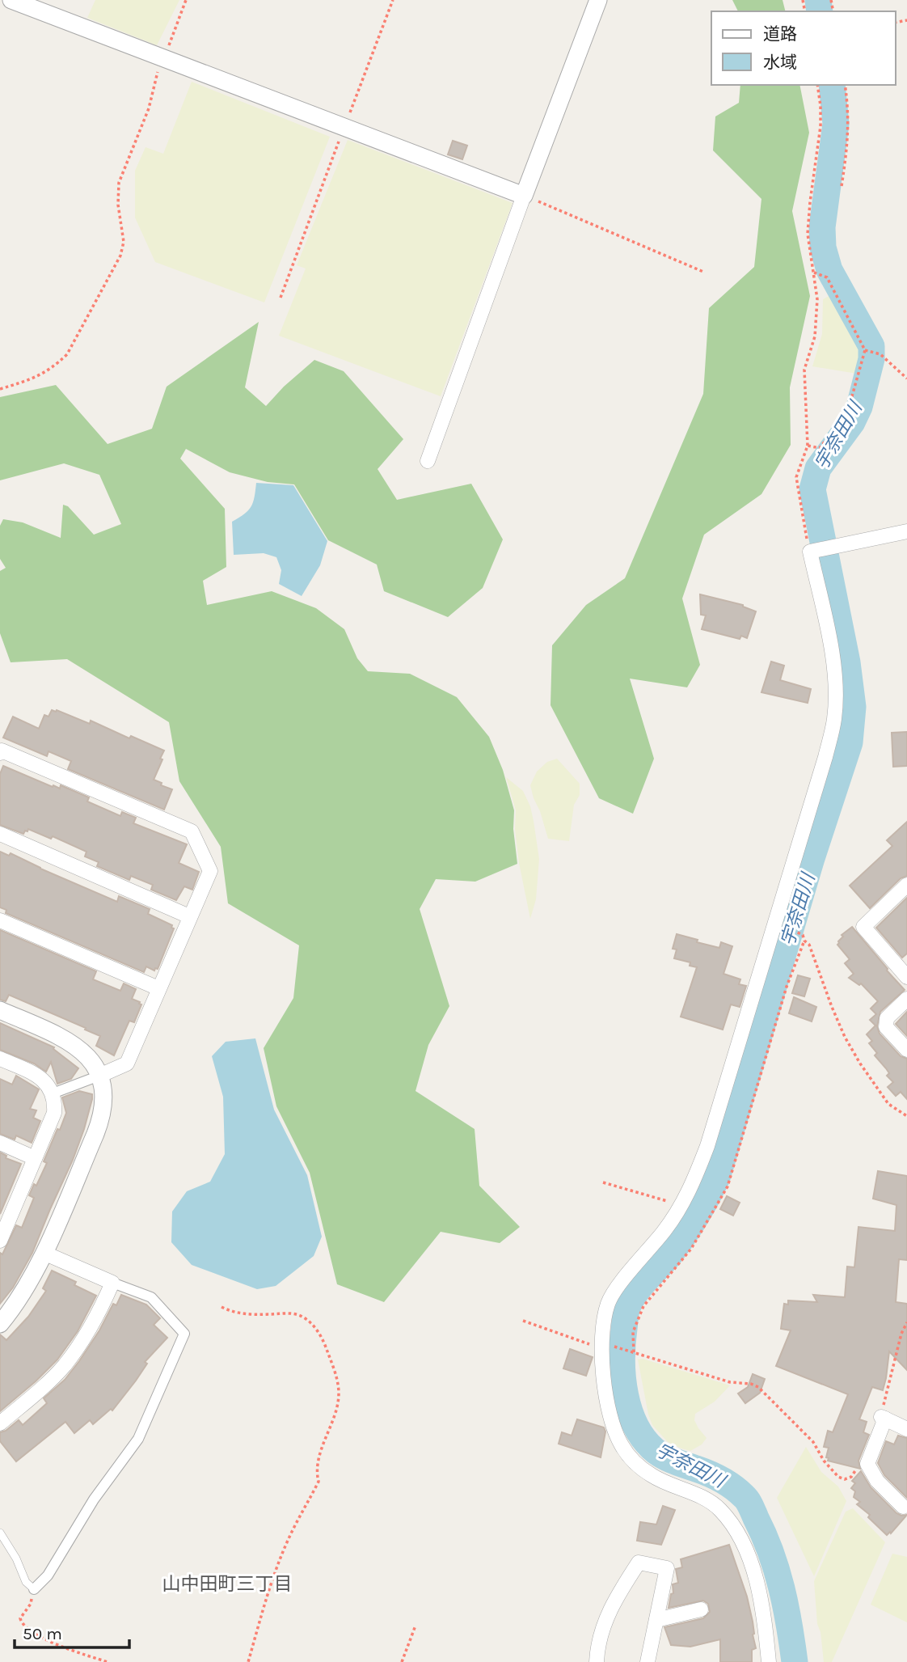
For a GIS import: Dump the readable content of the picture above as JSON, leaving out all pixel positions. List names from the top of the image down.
{
  "districts": ["山中田町三丁目"],
  "water": ["宇奈田川"],
  "legend": ["道路", "水域"],
  "scale_bar": "50 m"
}
